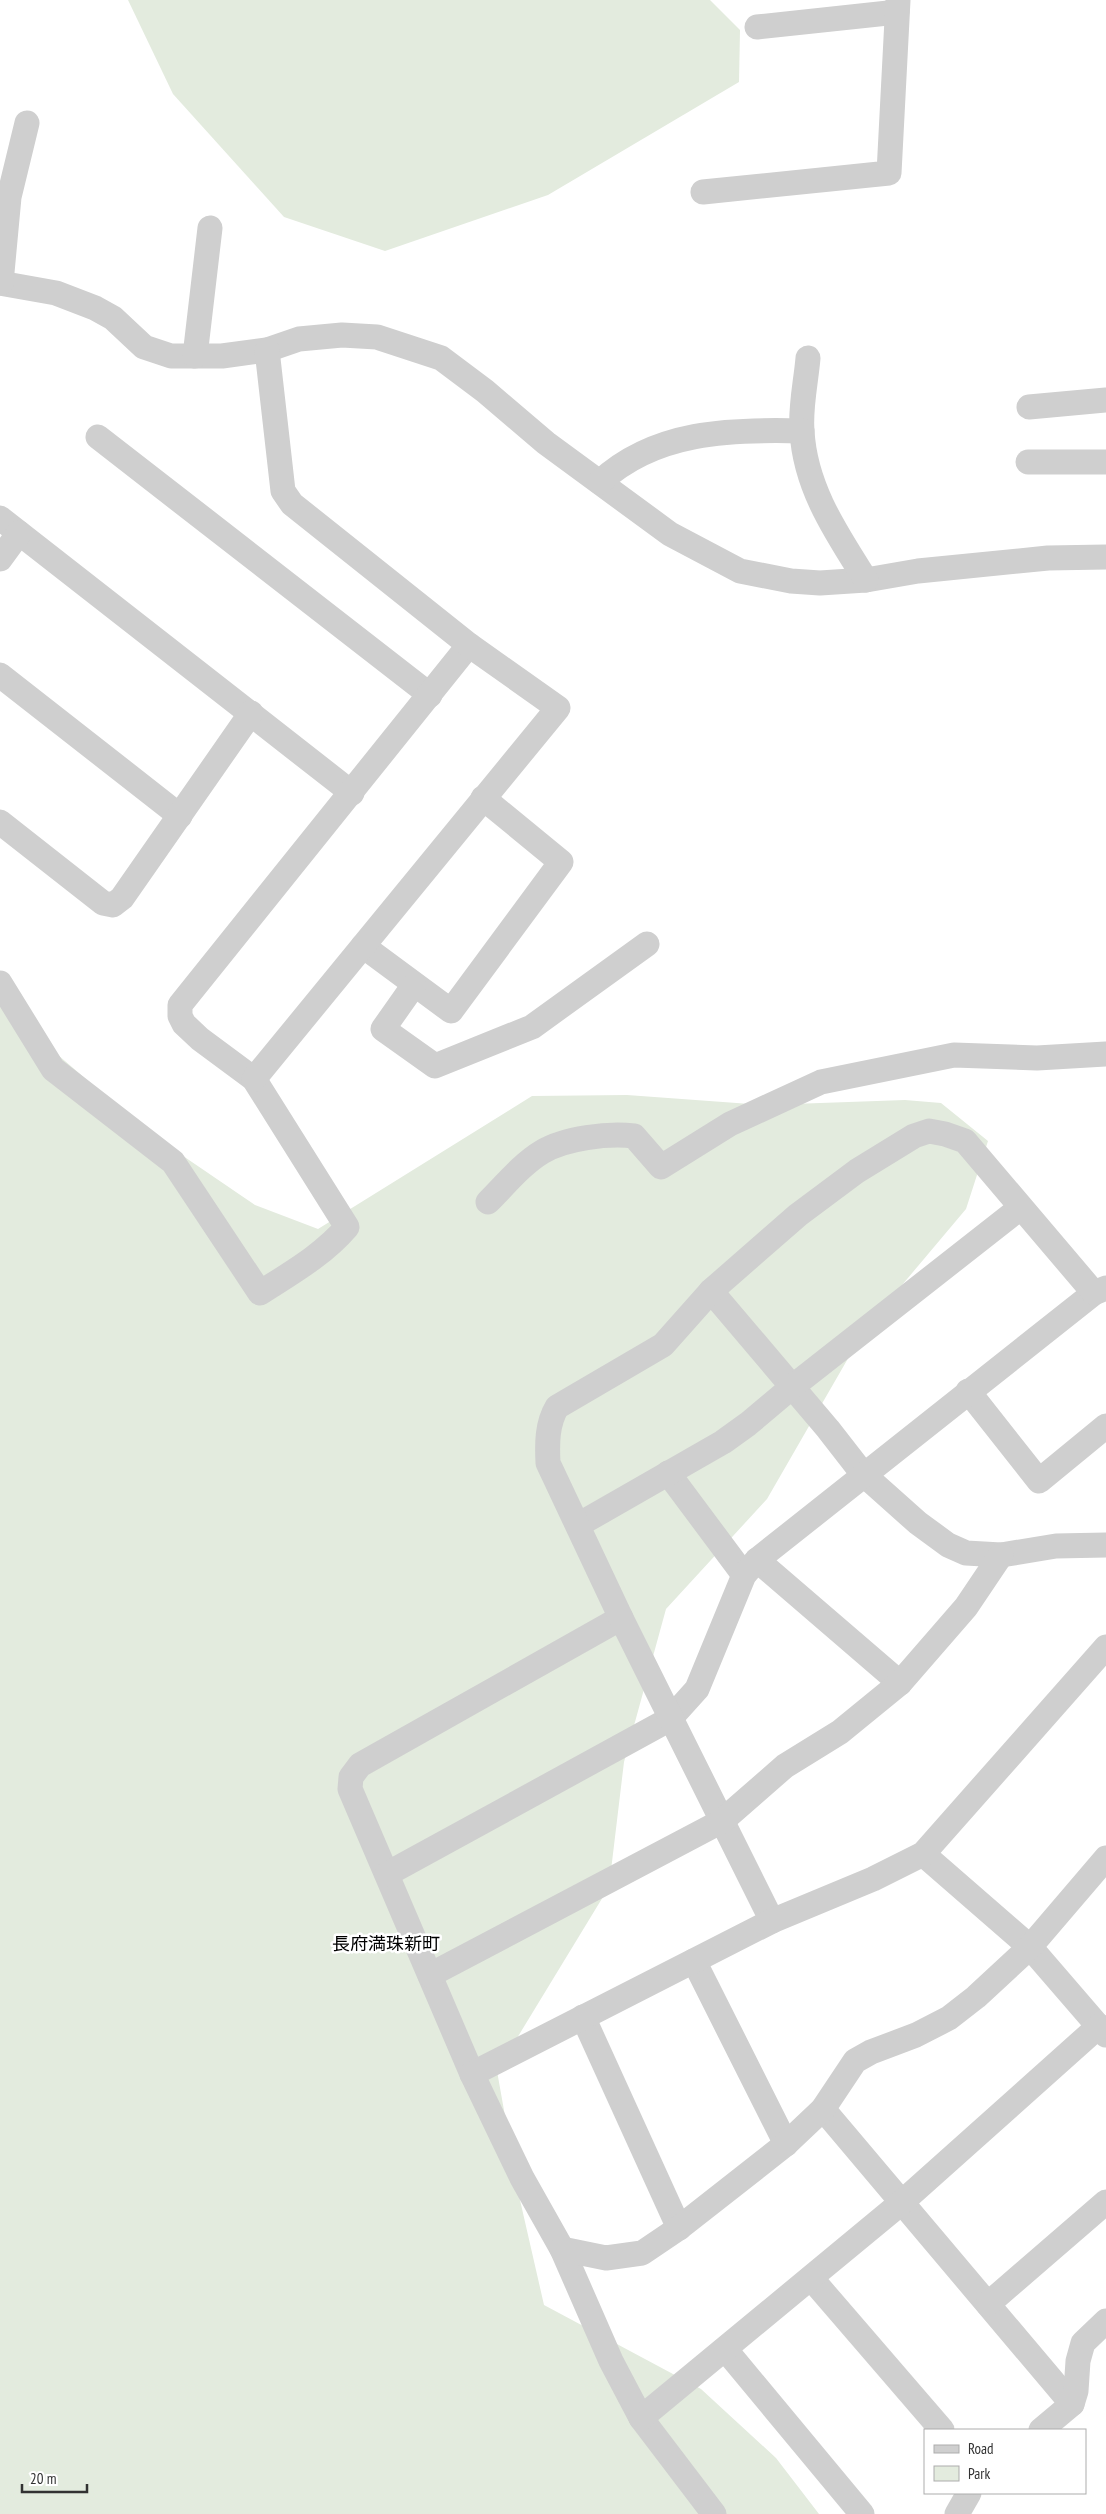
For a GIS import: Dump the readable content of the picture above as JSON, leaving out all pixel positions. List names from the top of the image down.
{
  "districts": ["長府満珠新町"],
  "legend": ["Road", "Park"],
  "scale_bar": "20 m"
}
